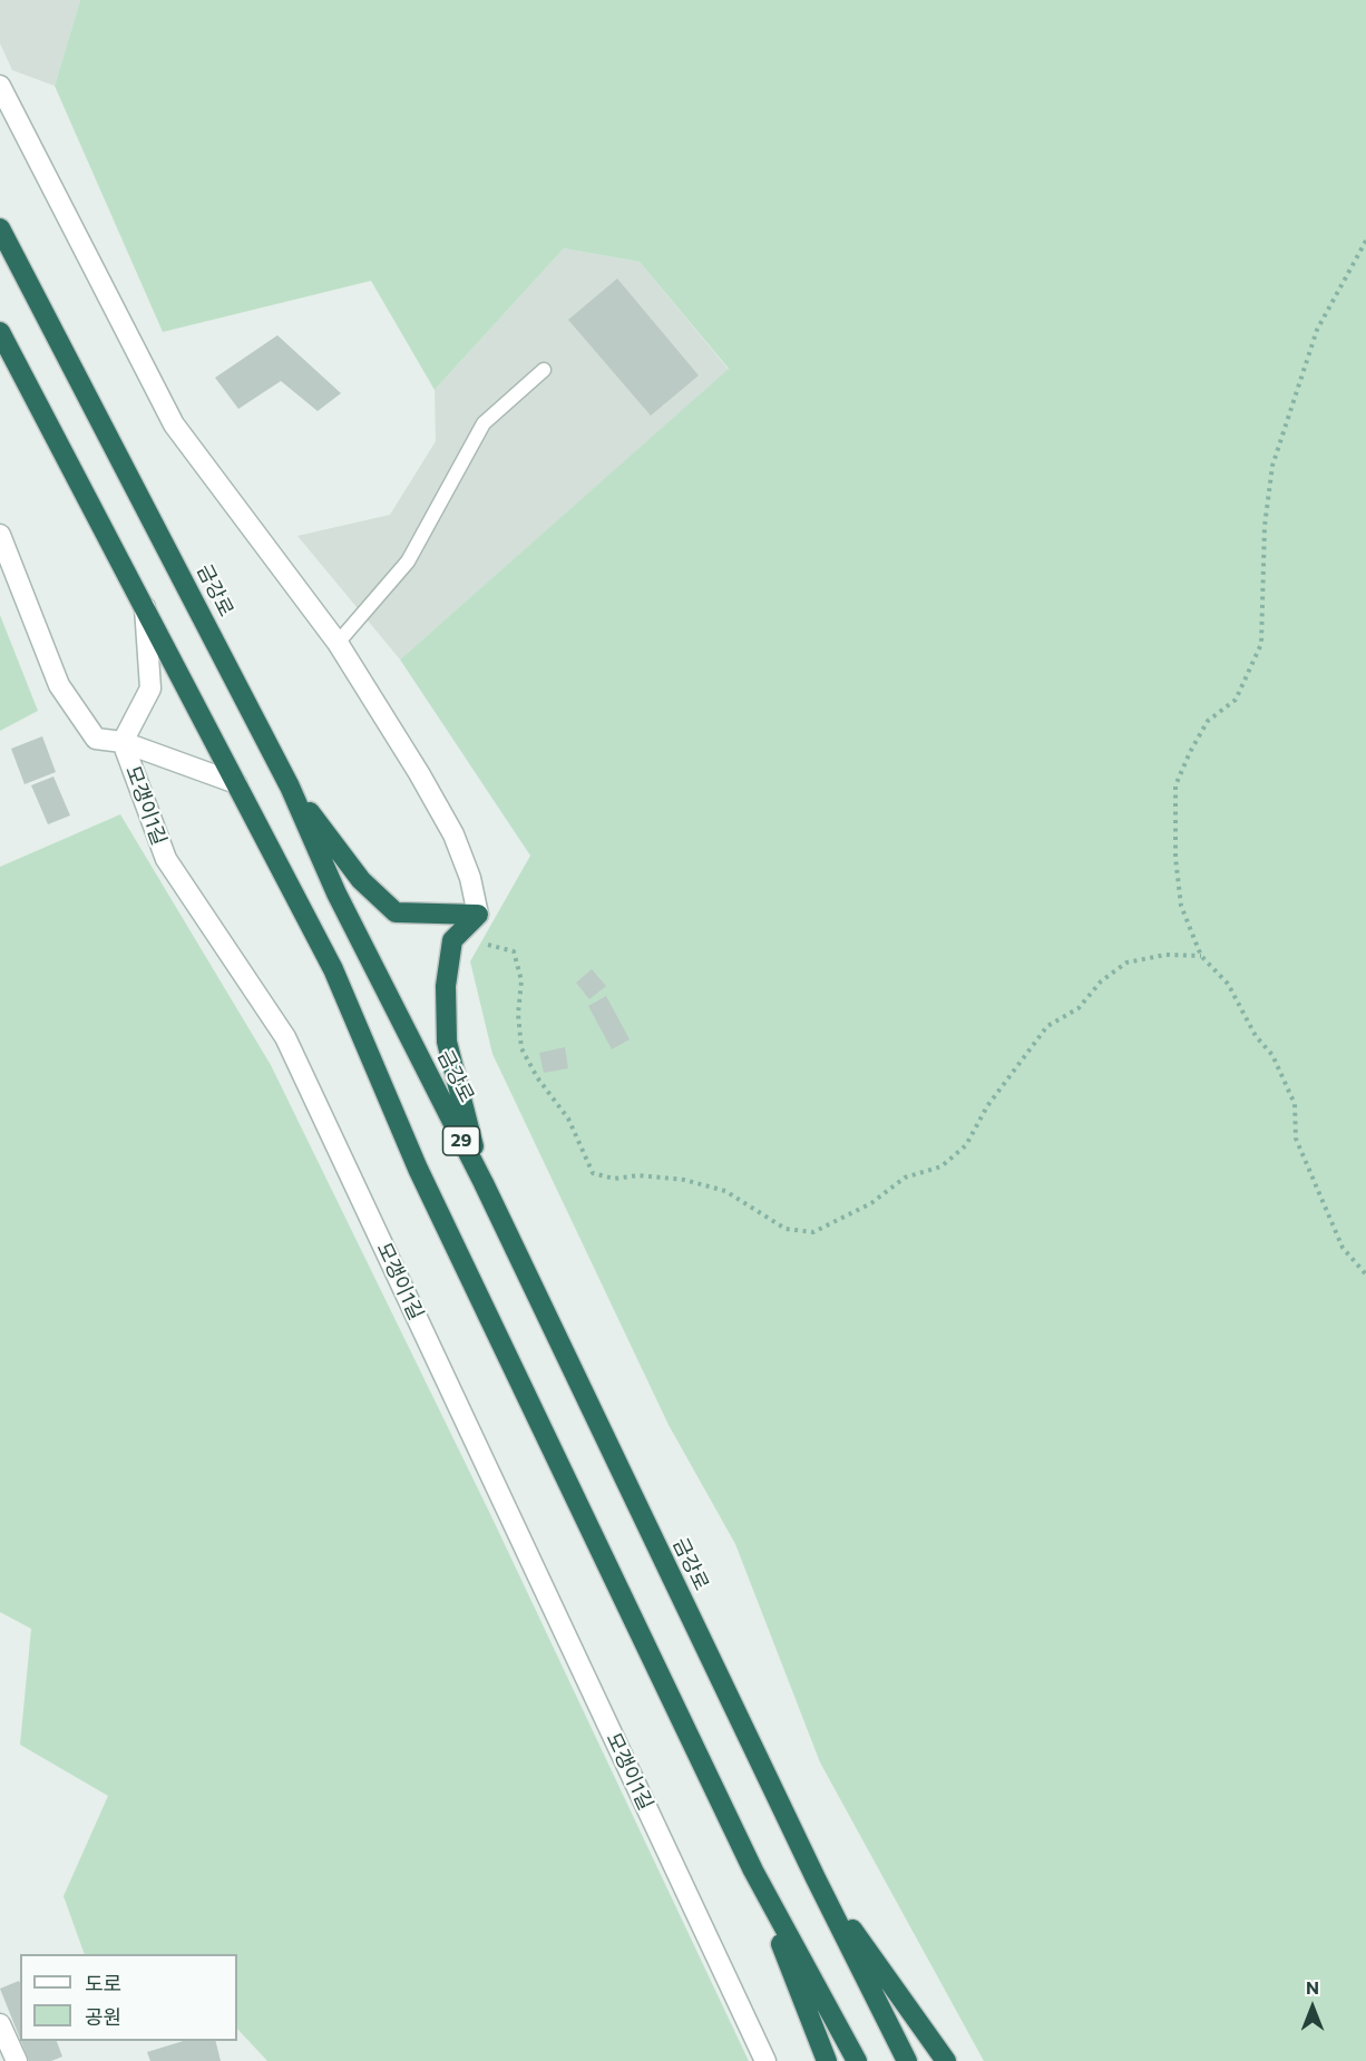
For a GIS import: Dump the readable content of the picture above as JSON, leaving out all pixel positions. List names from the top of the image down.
{
  "streets": {
    "highway": ["금강로", "29"],
    "street": ["모갱이1길"]
  },
  "legend": ["도로", "공원"],
  "north": "top"
}
